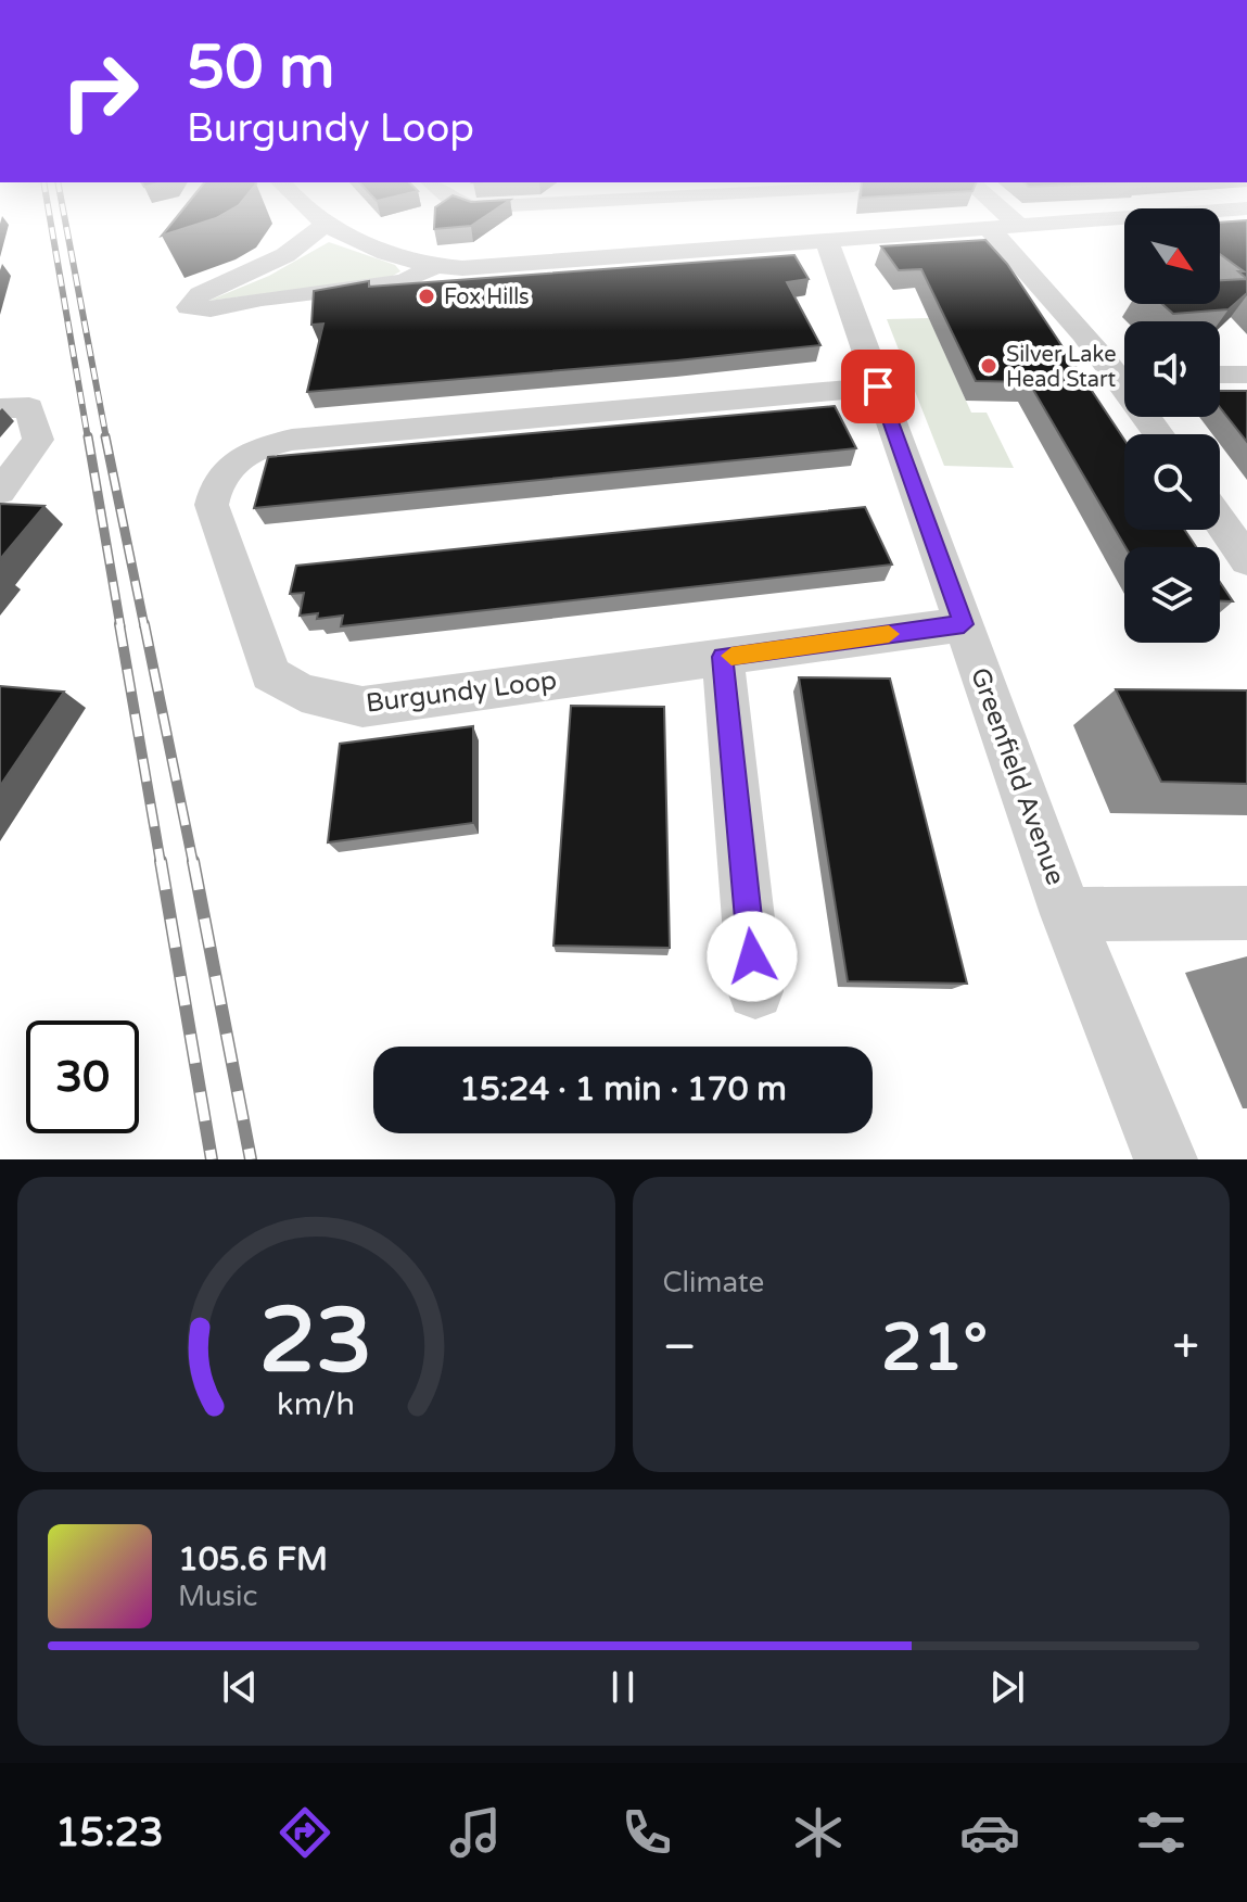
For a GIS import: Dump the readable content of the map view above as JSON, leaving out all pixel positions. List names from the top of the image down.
{
  "streets": {
    "street": ["Burgundy Loop", "Greenfield Avenue"]
  },
  "crossings": [
    ["Burgundy Loop", "Greenfield Avenue"]
  ],
  "places": ["Fox Hills", "Silver Lake Head Start"],
  "north": "bottom right",
  "page": {
    "turn": ["50 m", "Burgundy Loop"],
    "limit": "30",
    "trip": "15:24 · 1 min · 170 m",
    "tile": "Climate",
    "heat": ["−", "21°", "+"],
    "song": ["105.6 FM", "Music"],
    "tabs": "15:23",
    "gauge": ["23", "km/h"]
  }
}
